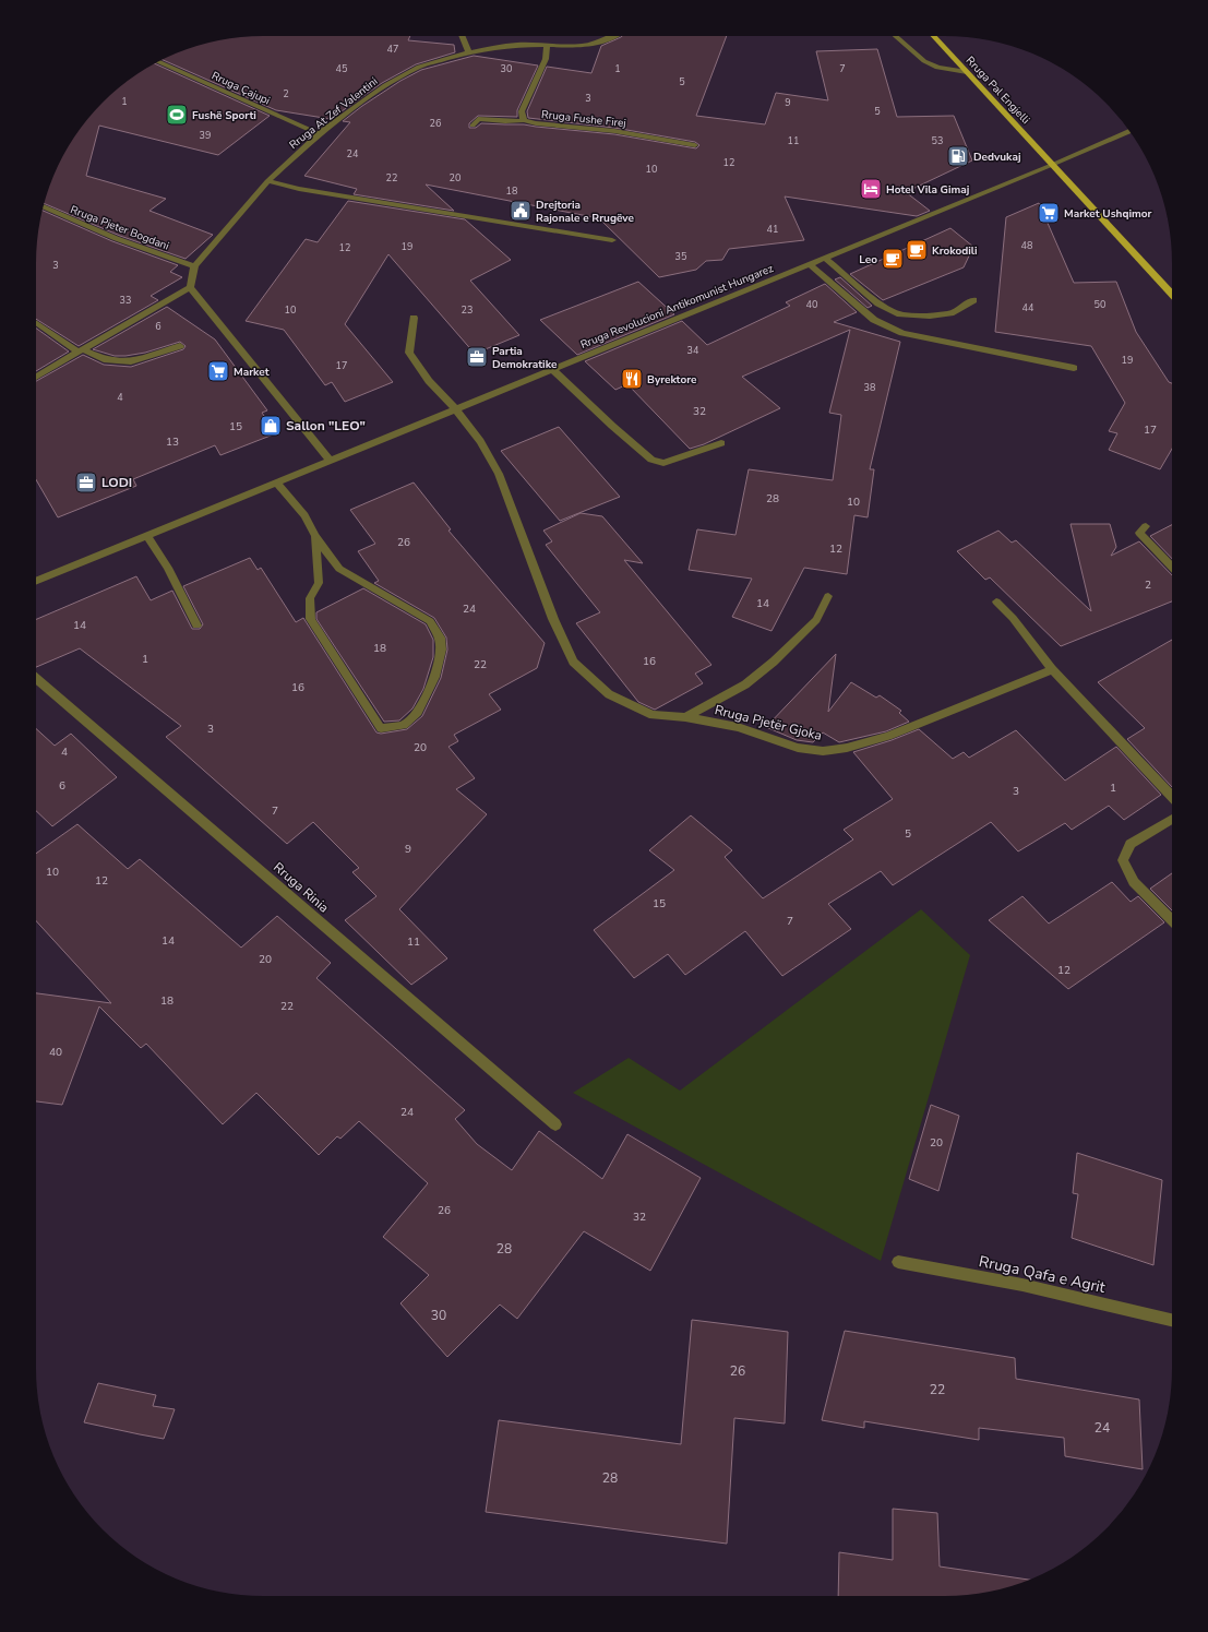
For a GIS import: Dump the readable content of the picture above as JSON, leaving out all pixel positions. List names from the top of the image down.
{
  "streets": {
    "main road": ["Rruga Pal Engjelli"],
    "street": [
      "Rruga Çajupi",
      "Rruga At Zef Valentini",
      "Rruga Fushe Firej",
      "Rruga Pjeter Bogdani",
      "Rruga Revolucioni Antikomunist Hungarez",
      "Rruga Pjetër Gjoka",
      "Rruga Rinia",
      "Rruga Qafa e Agrit"
    ]
  },
  "crossings": [
    ["Rruga Çajupi", "Rruga At Zef Valentini"],
    ["Rruga Pal Engjelli", "Rruga Revolucioni Antikomunist Hungarez"],
    ["Rruga At Zef Valentini", "Rruga Fushe Firej"],
    ["Rruga At Zef Valentini", "Rruga Pjeter Bogdani"],
    ["Rruga Revolucioni Antikomunist Hungarez", "Rruga Pjetër Gjoka"]
  ],
  "places": {
    "sports": ["Fushë Sporti"],
    "fuel station": ["Dedvukaj"],
    "hotel": ["Hotel Vila Gimaj"],
    "public building": ["Drejtoria Rajonale e Rrugëve"],
    "supermarket": ["Market Ushqimor", "Market"],
    "cafe": ["Krokodili", "Leo"],
    "office": ["Partia Demokratike", "LODI"],
    "restaurant": ["Byrektore"],
    "shop": ["Sallon \"LEO\""]
  },
  "house_numbers": [
    "47",
    "45",
    "30",
    "1",
    "7",
    "5",
    "2",
    "3",
    "1",
    "9",
    "5",
    "26",
    "39",
    "11",
    "53",
    "24",
    "12",
    "10",
    "22",
    "20",
    "18",
    "41",
    "48",
    "19",
    "12",
    "35",
    "3",
    "33",
    "40",
    "50",
    "44",
    "10",
    "23",
    "6",
    "34",
    "19",
    "17",
    "38",
    "4",
    "32",
    "15",
    "17",
    "13",
    "28",
    "10",
    "26",
    "12",
    "2",
    "14",
    "24",
    "14",
    "18",
    "1",
    "16",
    "22",
    "16",
    "3",
    "20",
    "4",
    "6",
    "1",
    "3",
    "7",
    "5",
    "9",
    "10",
    "12",
    "15",
    "7",
    "14",
    "11",
    "20",
    "12",
    "18",
    "22",
    "40",
    "24",
    "20",
    "26",
    "32",
    "28",
    "30",
    "26",
    "22",
    "24",
    "28"
  ]
}
